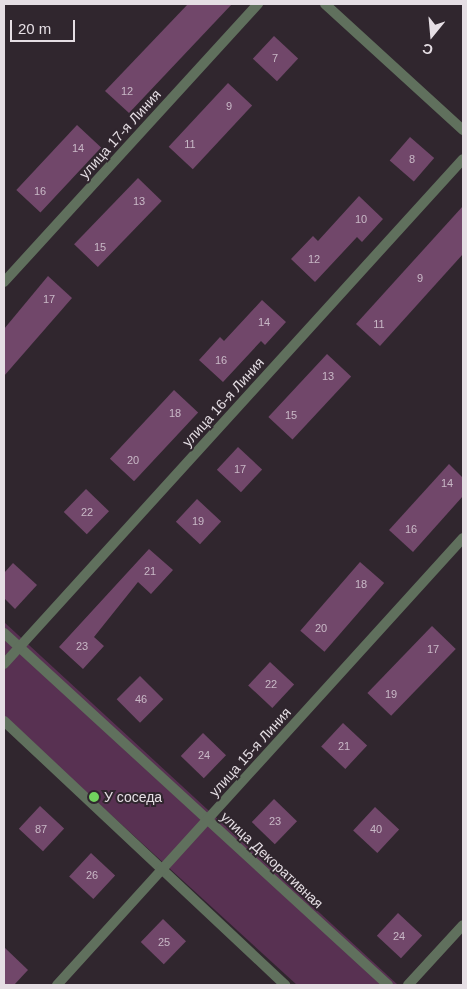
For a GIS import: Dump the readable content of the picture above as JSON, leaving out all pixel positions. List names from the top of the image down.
{
  "streets": {
    "street": [
      "улица 17-я Линия",
      "улица 16-я Линия",
      "улица 15-я Линия",
      "улица Декоративная"
    ]
  },
  "crossings": [
    ["улица 16-я Линия", "улица Декоративная"],
    ["улица 15-я Линия", "улица Декоративная"]
  ],
  "places": ["У соседа"],
  "house_numbers": [
    "7",
    "12",
    "9",
    "11",
    "14",
    "8",
    "16",
    "13",
    "10",
    "15",
    "12",
    "9",
    "17",
    "14",
    "11",
    "16",
    "13",
    "18",
    "15",
    "20",
    "17",
    "14",
    "22",
    "19",
    "16",
    "21",
    "18",
    "20",
    "23",
    "17",
    "22",
    "19",
    "46",
    "21",
    "24",
    "23",
    "87",
    "40",
    "26",
    "24",
    "25"
  ],
  "scale_bar": "20 m",
  "north": "bottom"
}
